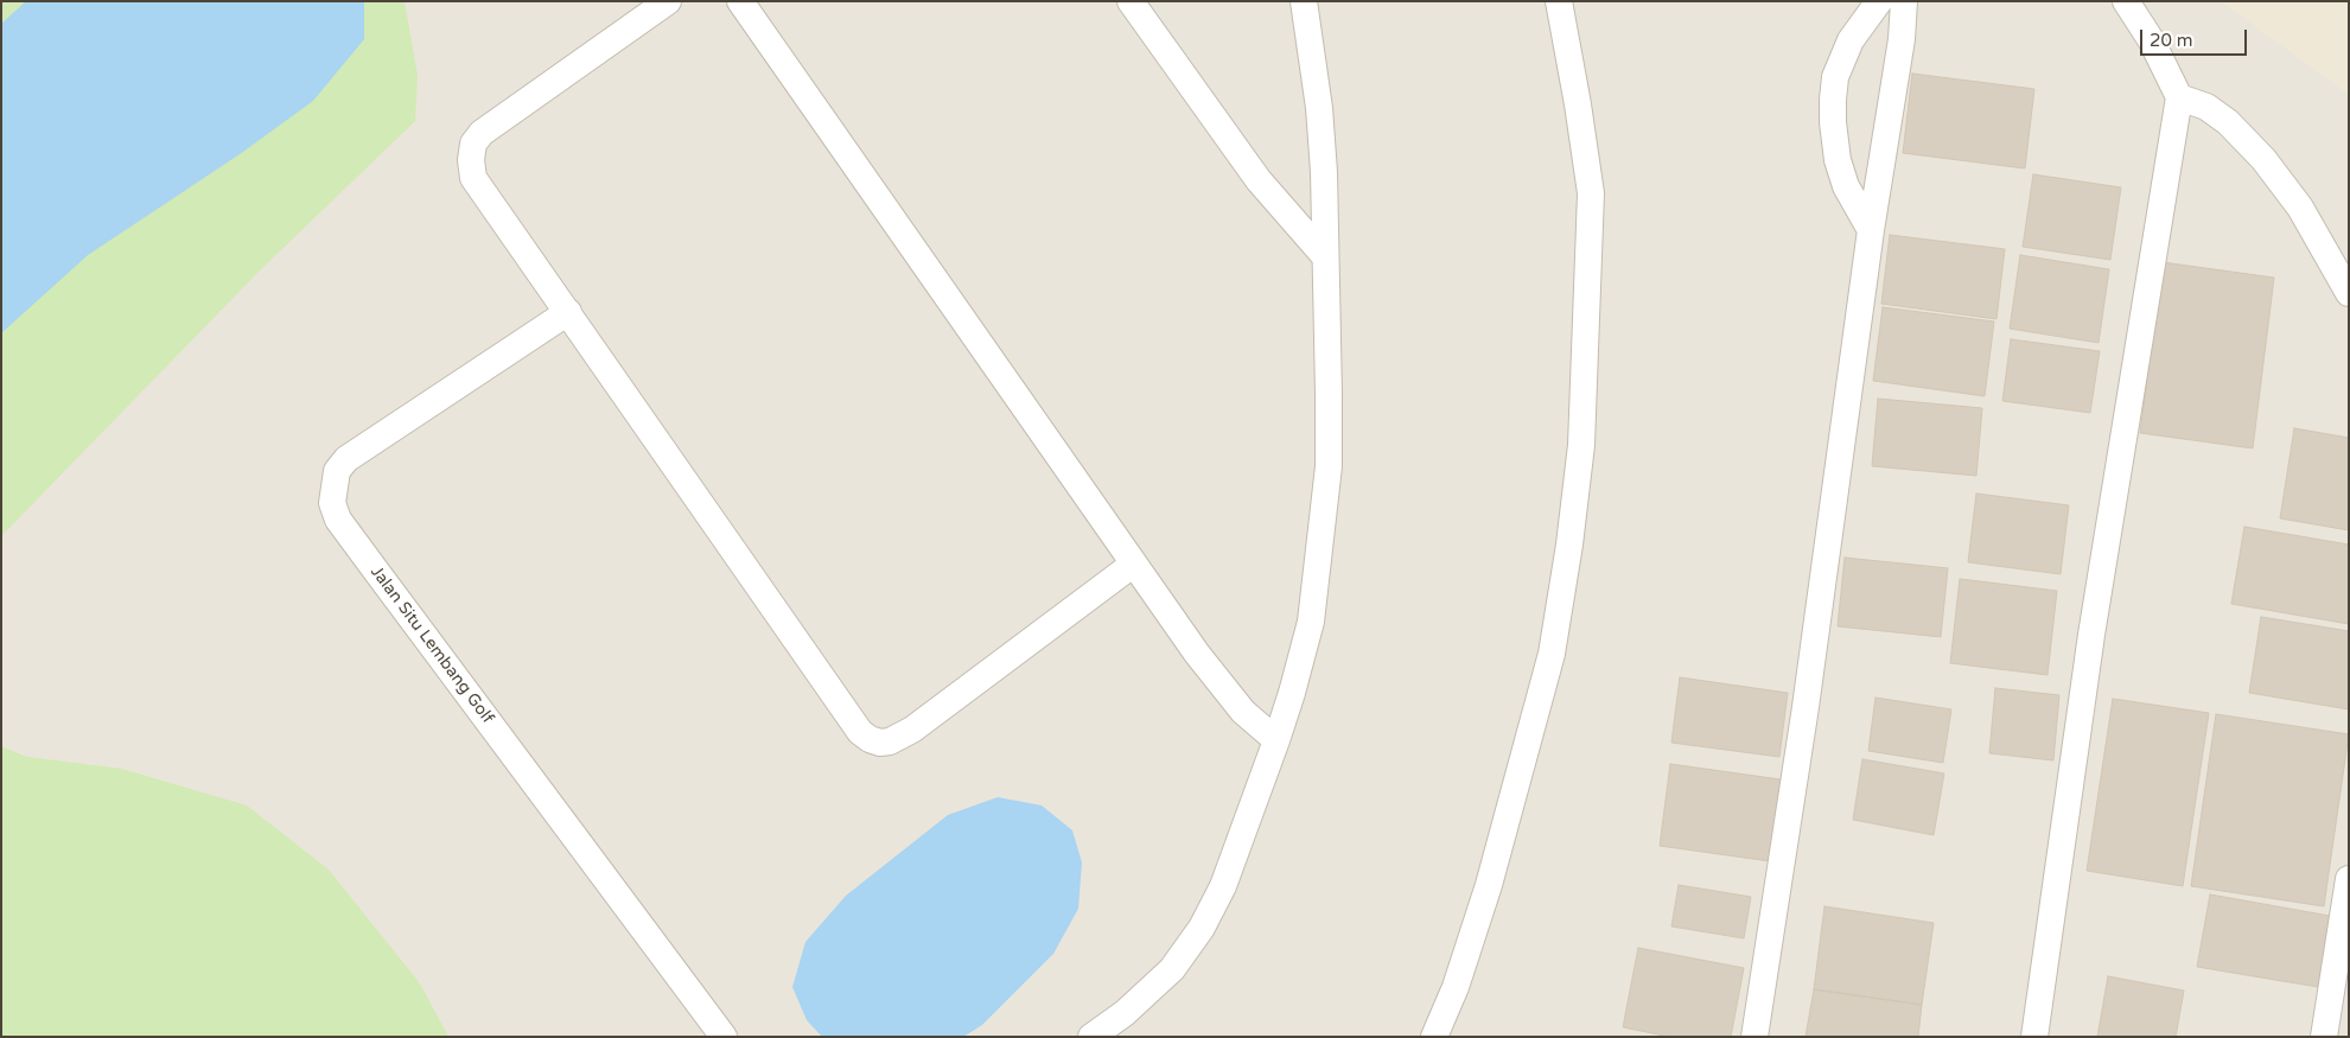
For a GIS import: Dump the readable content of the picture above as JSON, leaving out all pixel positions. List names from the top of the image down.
{
  "streets": {
    "street": ["Jalan Situ Lembang Golf"]
  },
  "scale_bar": "20 m"
}
